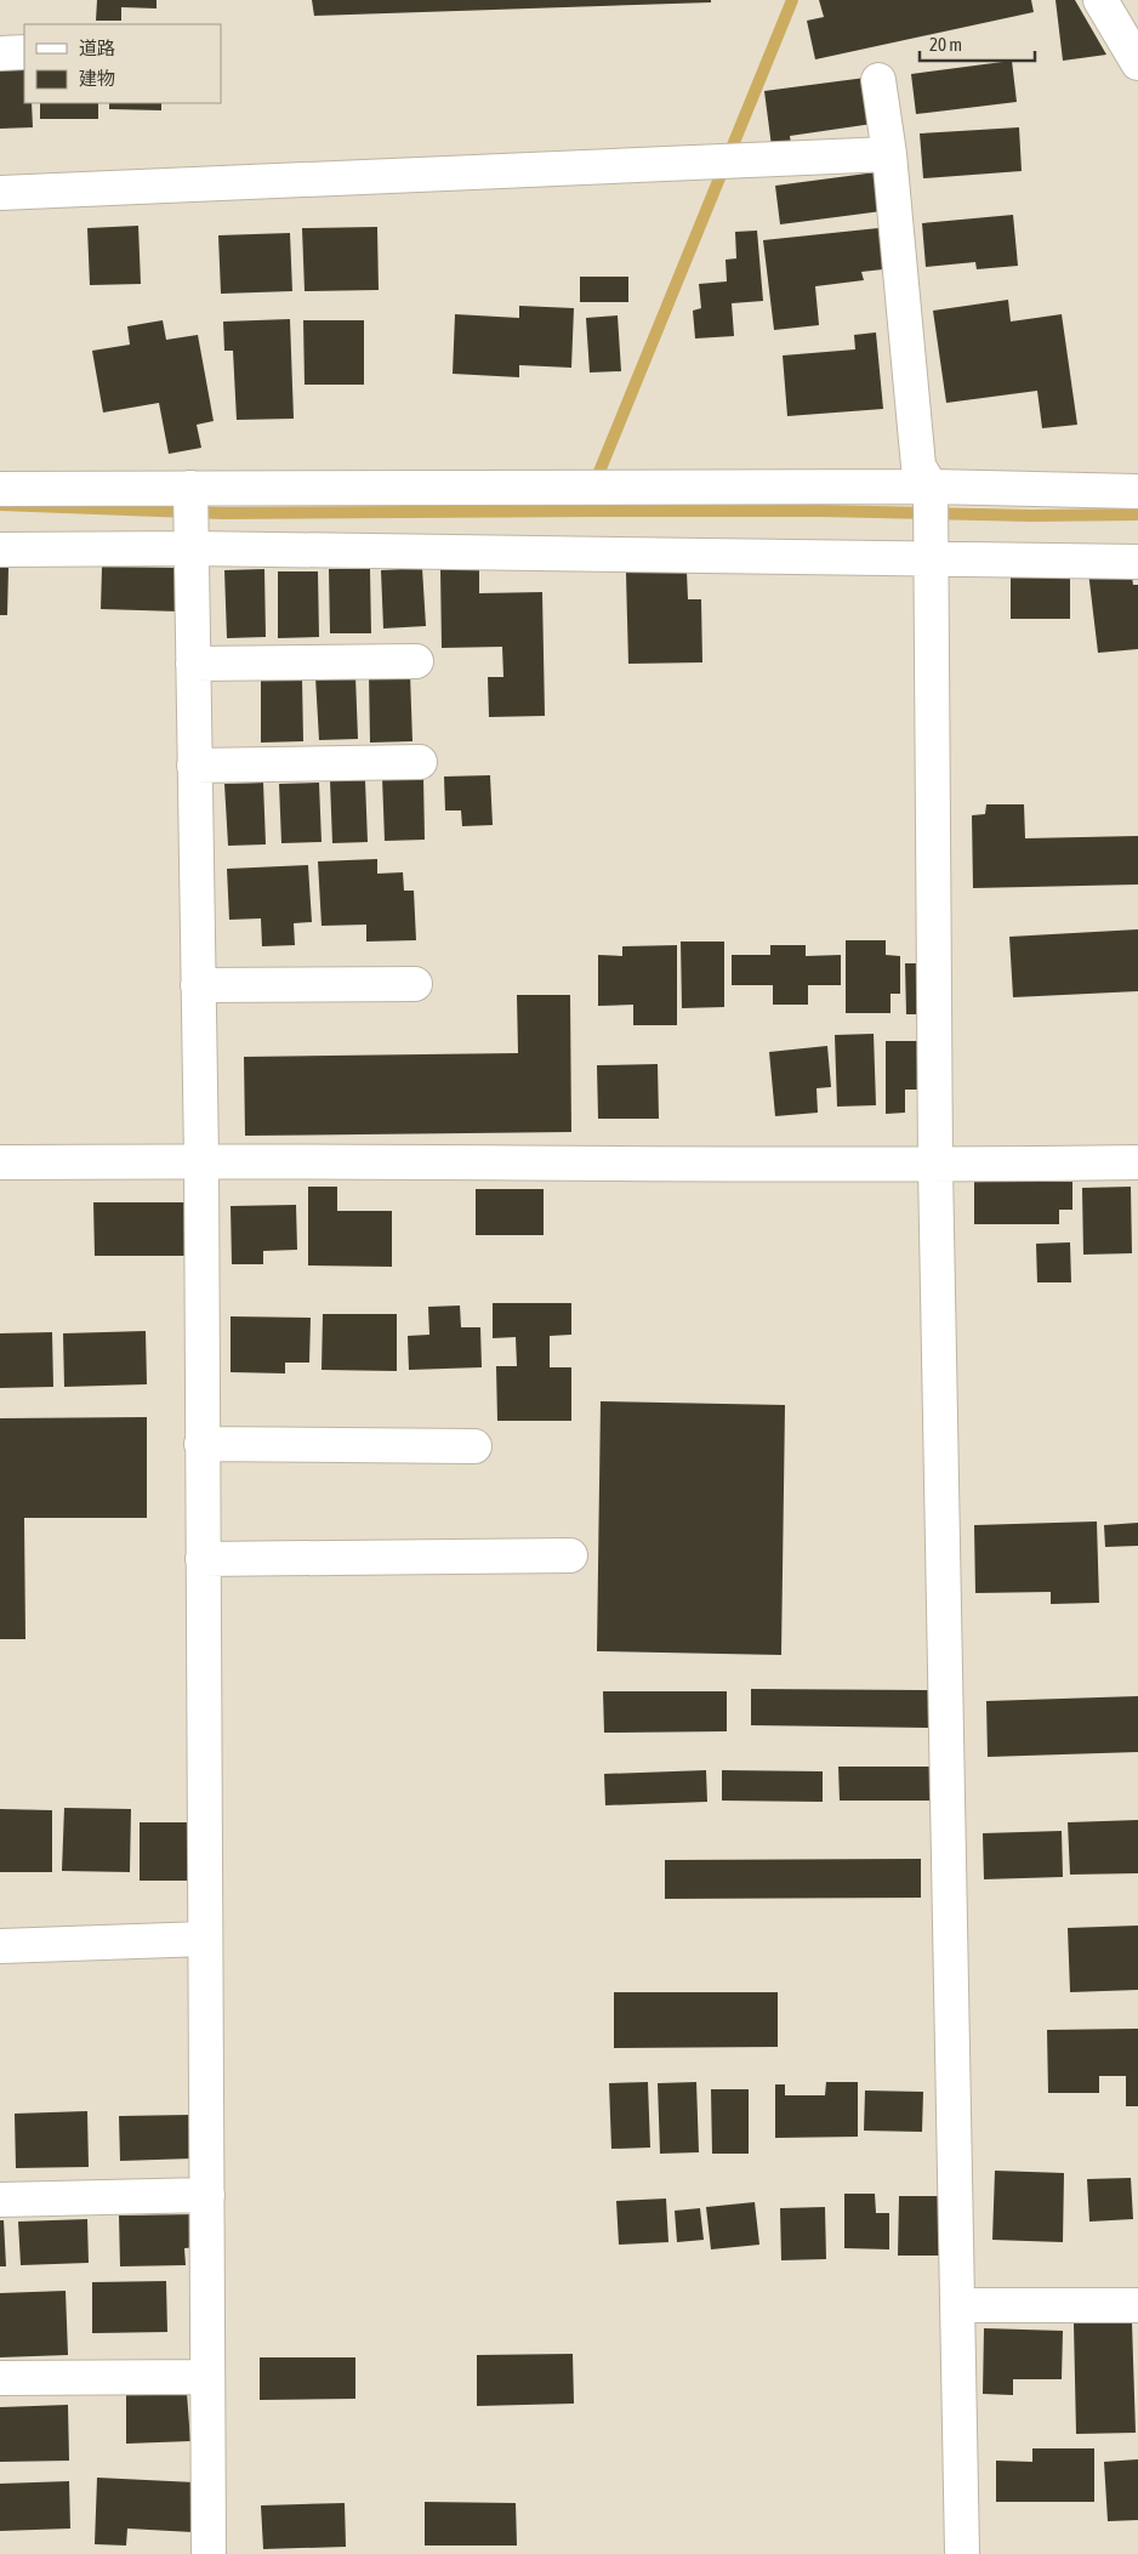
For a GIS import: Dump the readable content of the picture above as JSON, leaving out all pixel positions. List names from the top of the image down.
{
  "legend": ["道路", "建物"],
  "scale_bar": "20 m"
}
